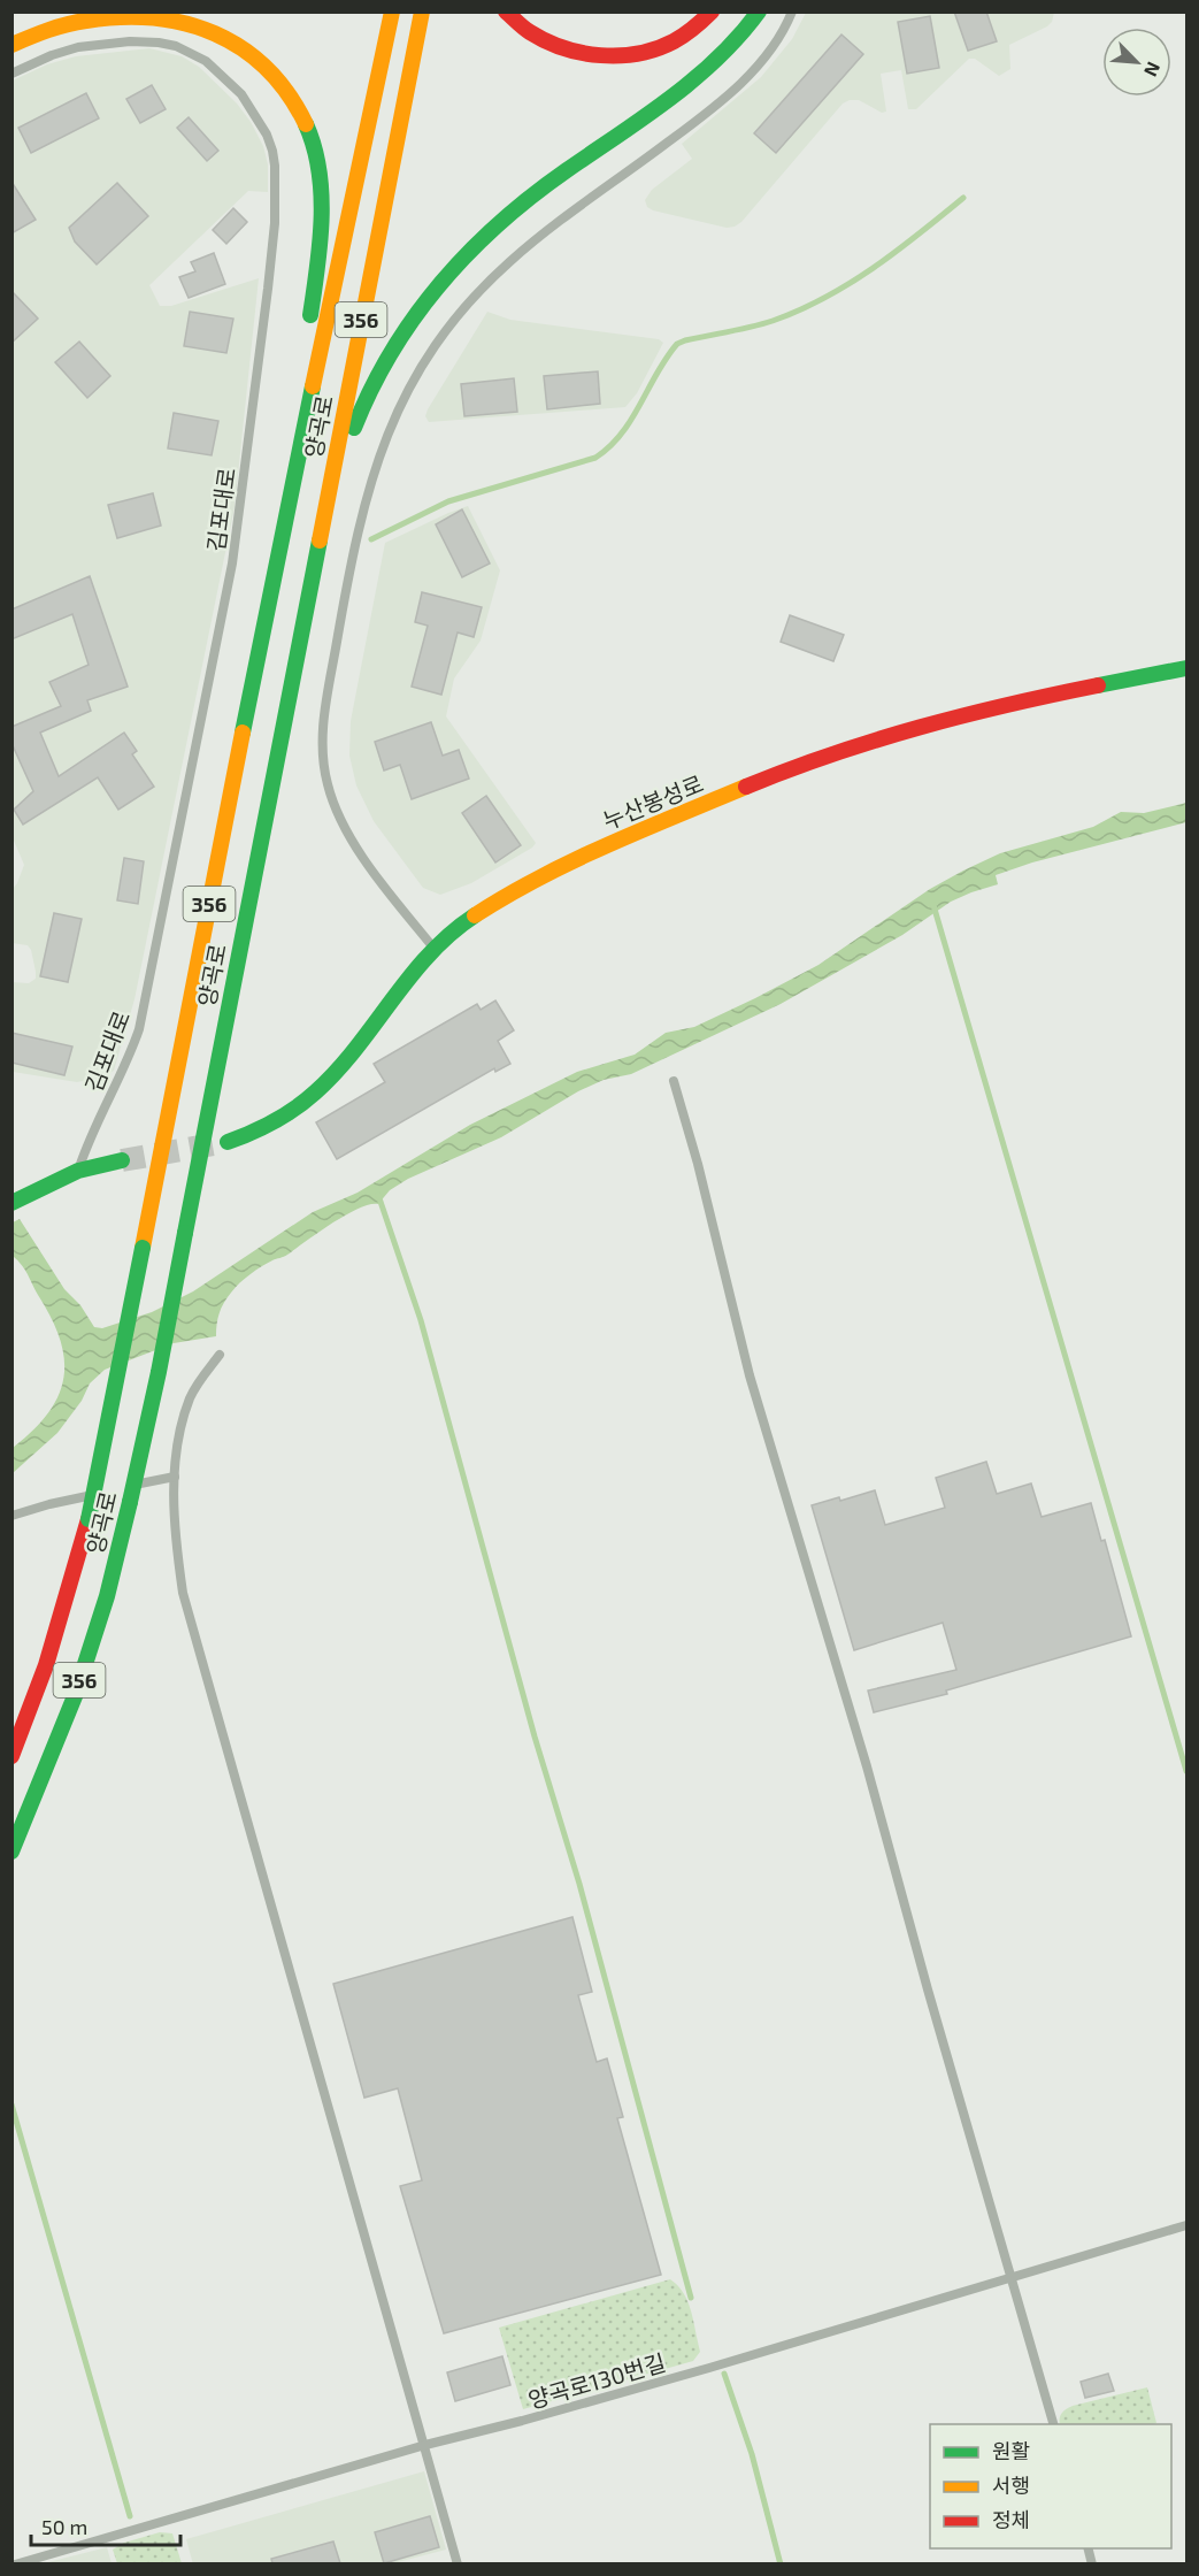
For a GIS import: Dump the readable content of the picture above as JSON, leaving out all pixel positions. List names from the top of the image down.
{
  "streets": {
    "main road": ["356", "양곡로", "누산봉성로"],
    "lane": ["김포대로", "양곡로130번길"]
  },
  "legend": ["원활", "서행", "정체"],
  "scale_bar": "50 m",
  "north": "bottom right"
}
